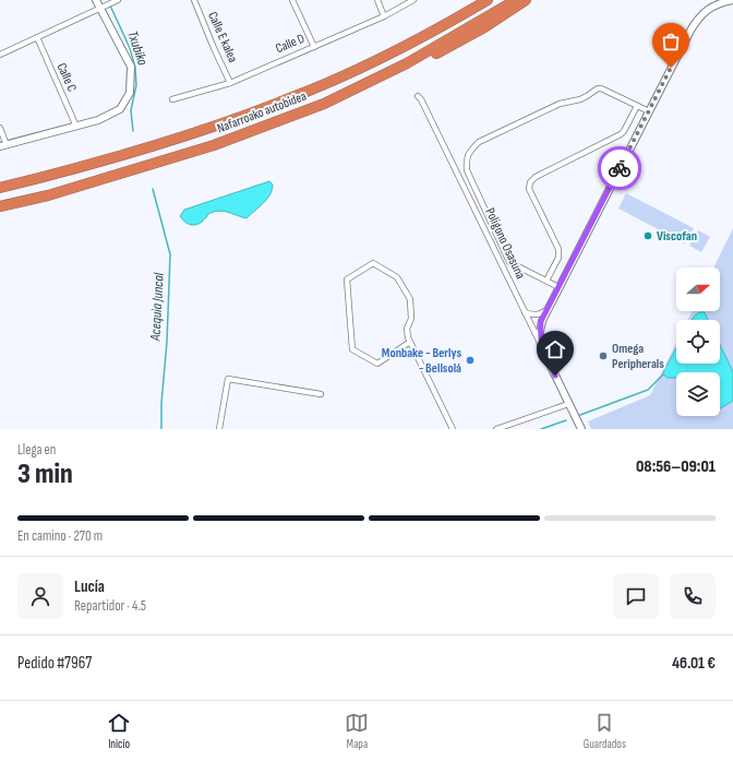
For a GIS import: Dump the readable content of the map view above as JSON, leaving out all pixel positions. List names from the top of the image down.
{
  "streets": {
    "highway": ["Nafarroako autobidea"],
    "street": [
      "Calle E kalea",
      "Calle D",
      "Calle C",
      "Polígono Osasuna"
    ]
  },
  "crossings": [
    ["Calle E kalea", "Calle D"]
  ],
  "water": ["Txubiko", "Acequia Juncal"],
  "places": ["Viscofan", "Omega Peripherals", "Monbake - Berlys - Bellsolá"],
  "north": "right",
  "page": {
    "heading": ["3 min", "Llega en", "08:56–09:01"],
    "panel": [
      "Lucía",
      "Repartidor · 4.5",
      "Pedido #7967",
      "46.01 €"
    ],
    "bar": "En camino · 270 m",
    "tabs": ["Inicio", "Mapa", "Guardados"]
  }
}
